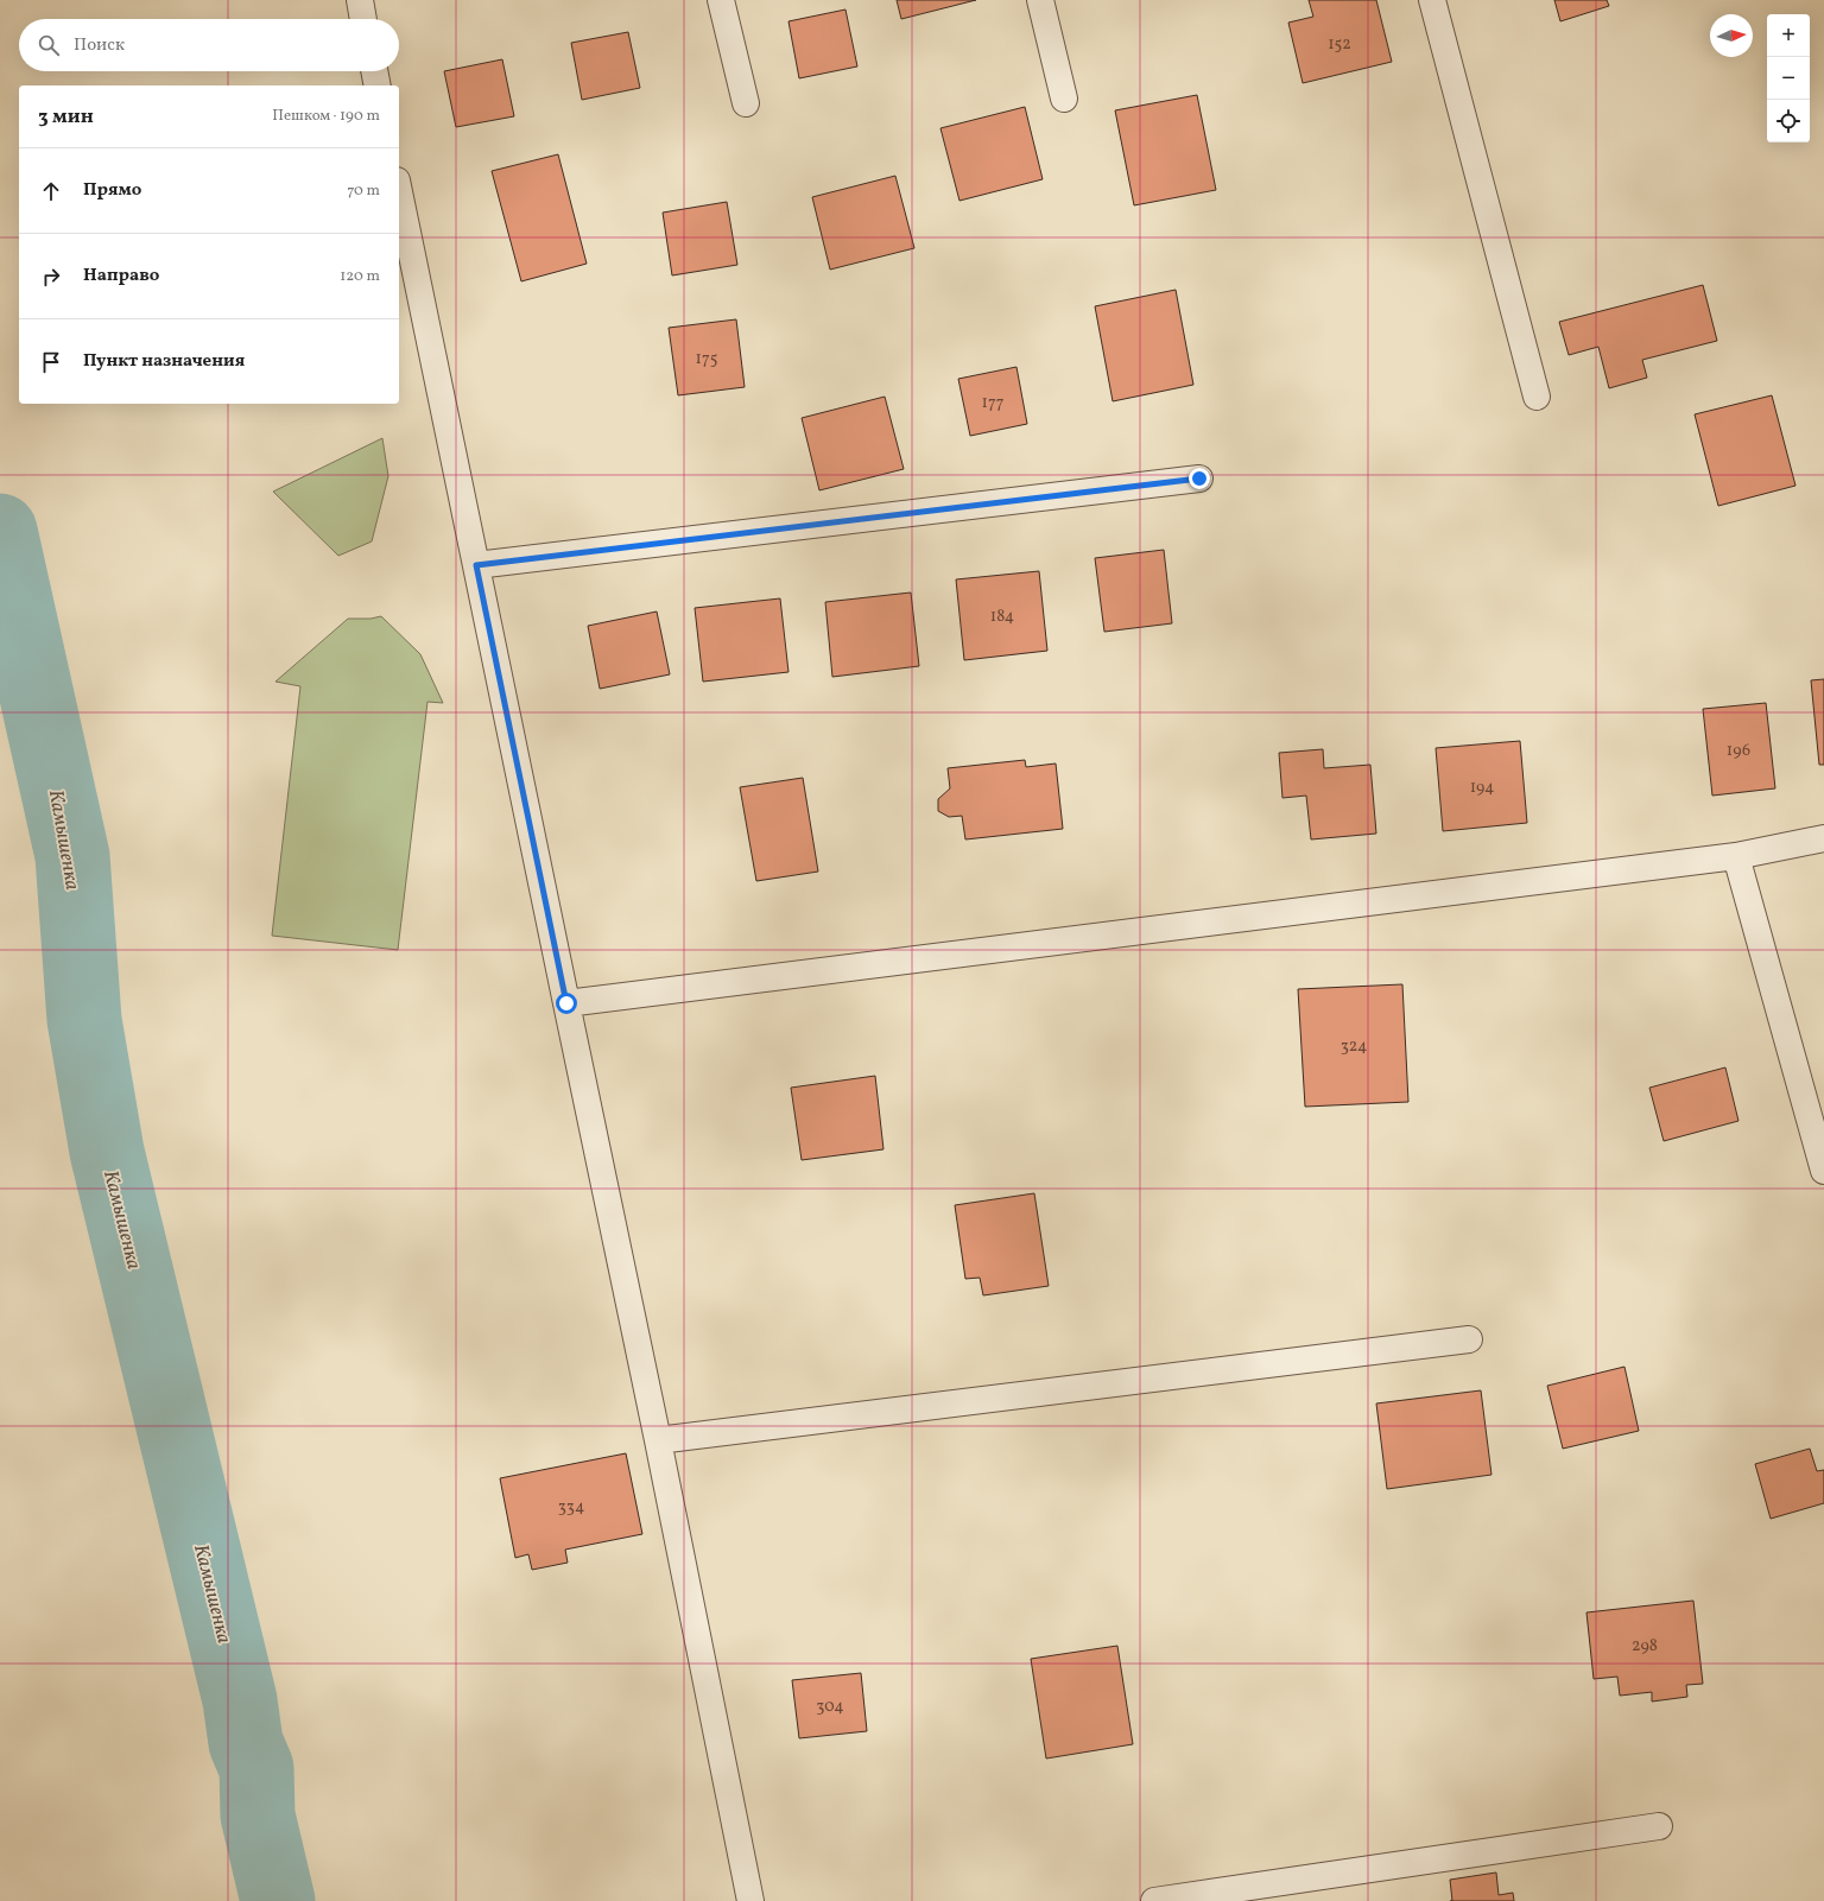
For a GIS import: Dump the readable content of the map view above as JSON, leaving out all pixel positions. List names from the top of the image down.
{
  "water": ["Камышенка"],
  "house_numbers": [
    "152",
    "175",
    "177",
    "184",
    "196",
    "194",
    "324",
    "334",
    "298",
    "304"
  ],
  "north": "right",
  "page": {
    "map_buttons": ["+", "−"],
    "search": "Поиск",
    "heading": ["3 мин", "Пешком · 190 m"],
    "list": [
      ["Прямо", "70 m"],
      ["Направо", "120 m"],
      "Пункт назначения"
    ]
  }
}
